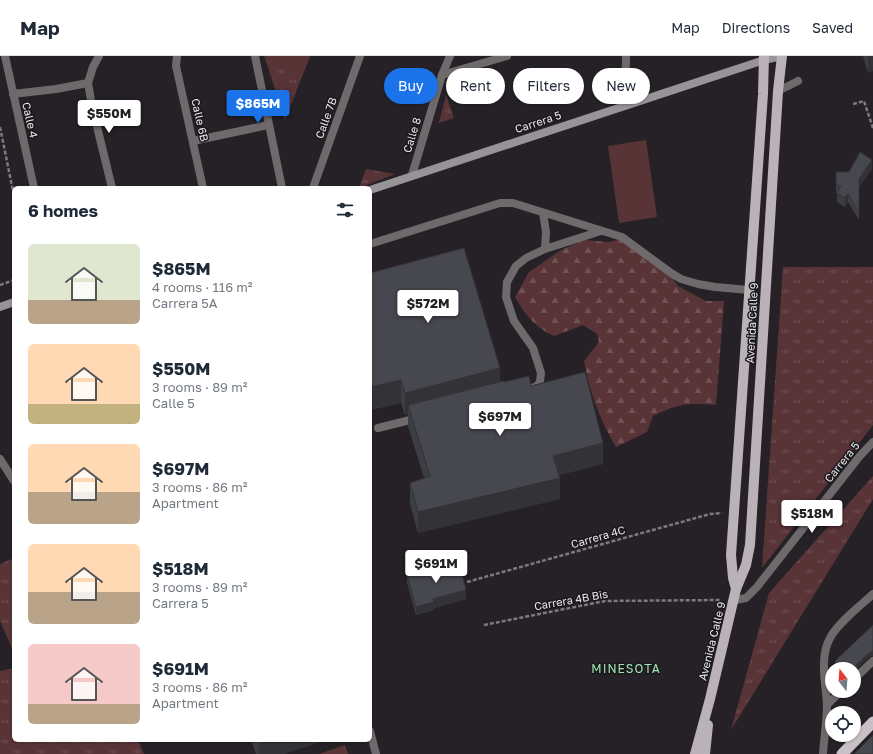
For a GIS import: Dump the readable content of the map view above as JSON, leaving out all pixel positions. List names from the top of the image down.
{
  "streets": {
    "main road": ["Carrera 5", "Avenida Calle 9"],
    "street": [
      "Calle 7B",
      "Calle 4",
      "Calle 6B",
      "Calle 8"
    ],
    "path": ["Carrera 4C", "Carrera 4B Bis"]
  },
  "crossings": [
    ["Carrera 5", "Calle 8"],
    ["Carrera 5", "Avenida Calle 9"],
    ["Carrera 5", "Carrera 4B Bis"],
    ["Avenida Calle 9", "Carrera 4C"],
    ["Avenida Calle 9", "Carrera 4B Bis"]
  ],
  "districts": ["MINESOTA"],
  "north": "top",
  "page": {
    "header": "Map",
    "nav": ["Map", "Directions", "Saved"],
    "chip": [
      "Buy",
      "Rent",
      "Filters",
      "New"
    ],
    "price": [
      "$865M",
      "$550M",
      "$572M",
      "$697M",
      "$518M",
      "$691M"
    ],
    "heading": "6 homes",
    "list": [
      {
        "name": "$865M",
        "note": "4 rooms · 116 m² · Carrera 5A"
      },
      {
        "name": "$550M",
        "note": "3 rooms · 89 m² · Calle 5"
      },
      {
        "name": "$697M",
        "note": "3 rooms · 86 m² · Apartment"
      },
      {
        "name": "$518M",
        "note": "3 rooms · 89 m² · Carrera 5"
      },
      {
        "name": "$691M",
        "note": "3 rooms · 86 m² · Apartment"
      }
    ]
  }
}
